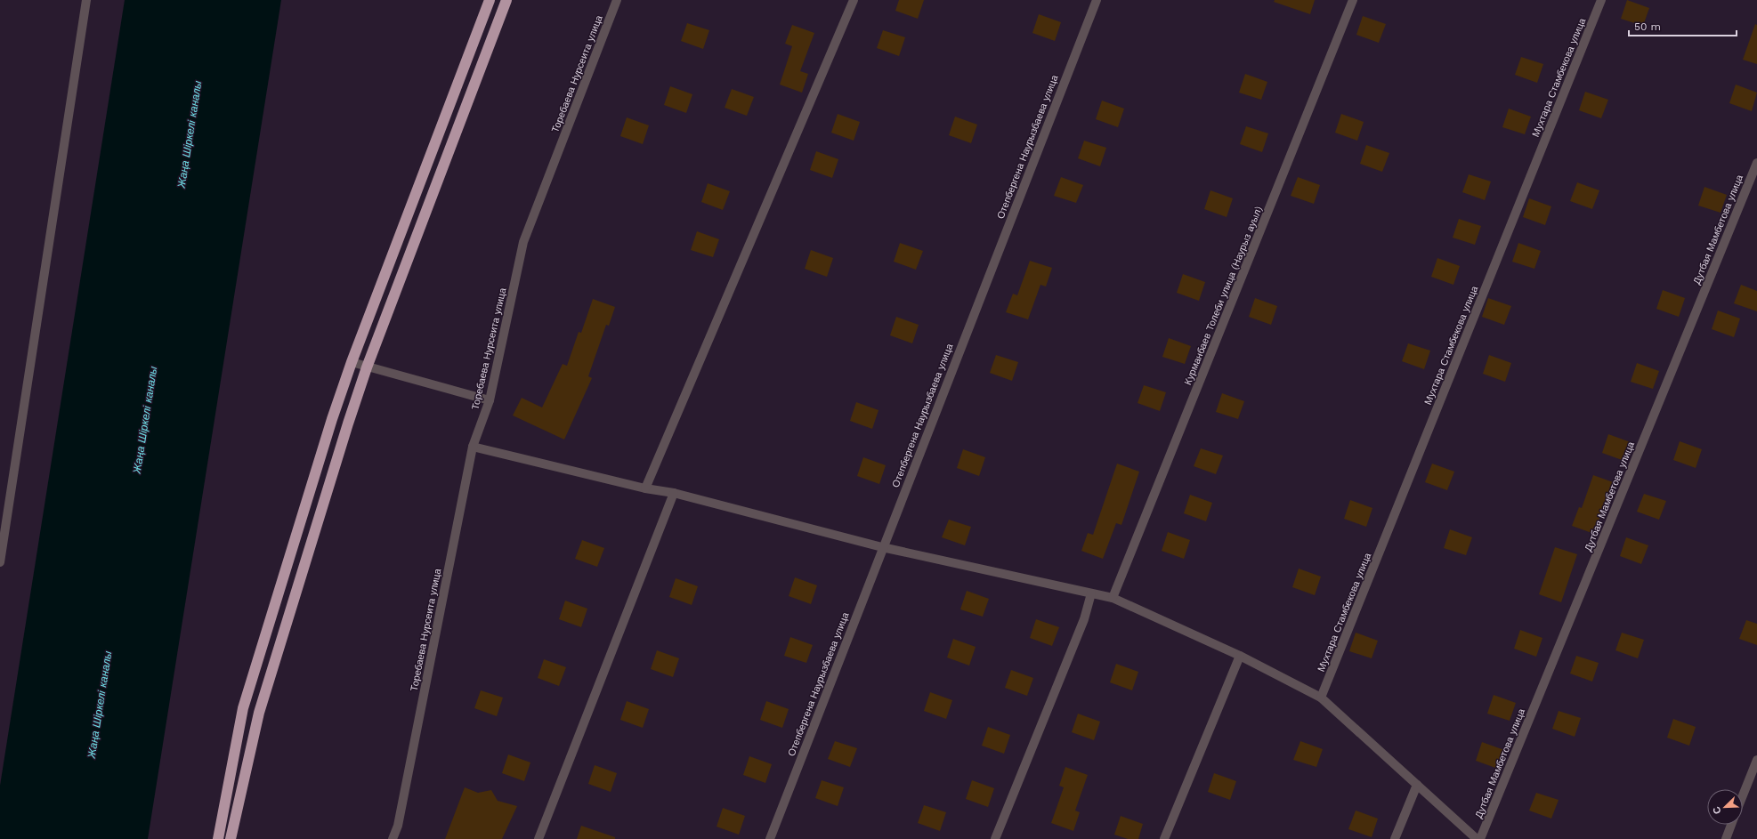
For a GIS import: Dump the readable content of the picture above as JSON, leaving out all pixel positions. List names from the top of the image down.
{
  "streets": {
    "street": [
      "Торебаева Нурсеита улица",
      "Мухтара Стамбекова улица",
      "Отепбергена Наурызбаева улица",
      "Дутбая Мамбетова улица",
      "Курманбаев Толеби улица (Наурыз ауыл)"
    ]
  },
  "water": ["Жаңа Шіркелі каналы"],
  "scale_bar": "50 m",
  "north": "bottom left"
}
